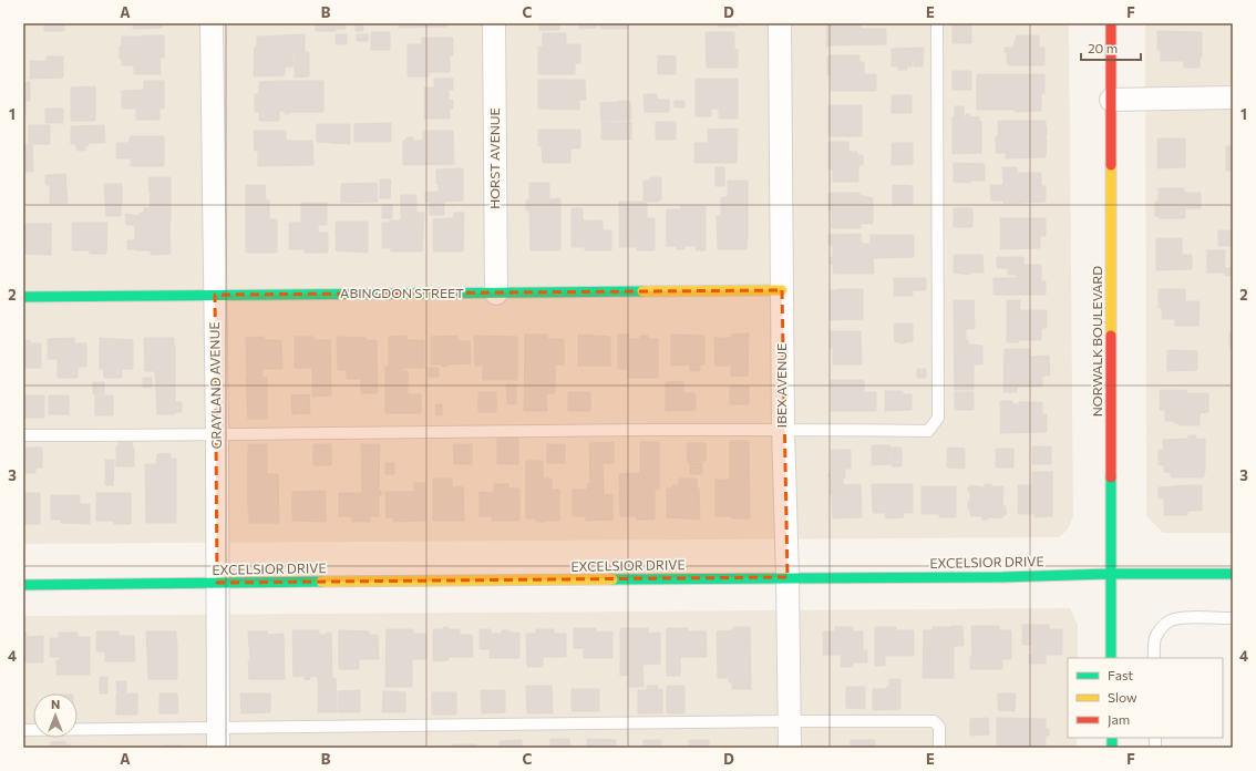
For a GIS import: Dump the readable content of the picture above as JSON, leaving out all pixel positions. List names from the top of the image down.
{
  "streets": {
    "street": [
      "HORST AVENUE",
      "ABINGDON STREET",
      "NORWALK BOULEVARD",
      "GRAYLAND AVENUE",
      "IBEX AVENUE",
      "EXCELSIOR DRIVE"
    ]
  },
  "crossings": [
    ["HORST AVENUE", "ABINGDON STREET"],
    ["ABINGDON STREET", "GRAYLAND AVENUE"],
    ["ABINGDON STREET", "IBEX AVENUE"],
    ["NORWALK BOULEVARD", "EXCELSIOR DRIVE"],
    ["GRAYLAND AVENUE", "EXCELSIOR DRIVE"],
    ["IBEX AVENUE", "EXCELSIOR DRIVE"]
  ],
  "legend": ["Fast", "Slow", "Jam"],
  "scale_bar": "20 m",
  "north": "top",
  "grid": {
    "columns": [
      "A",
      "B",
      "C",
      "D",
      "E",
      "F"
    ],
    "rows": [
      "1",
      "2",
      "3",
      "4"
    ]
  }
}
